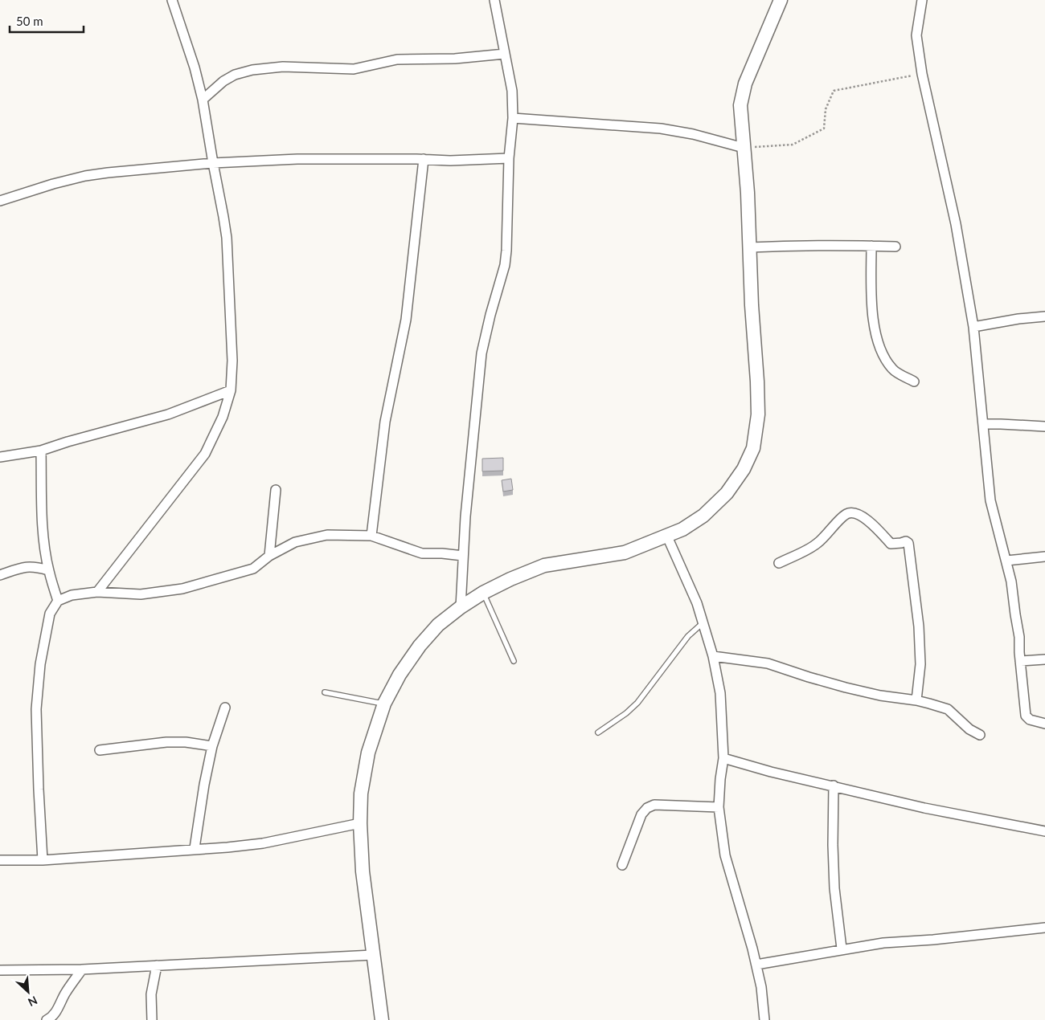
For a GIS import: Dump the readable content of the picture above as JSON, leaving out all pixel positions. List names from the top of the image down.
{
  "scale_bar": "50 m",
  "north": "bottom right"
}
